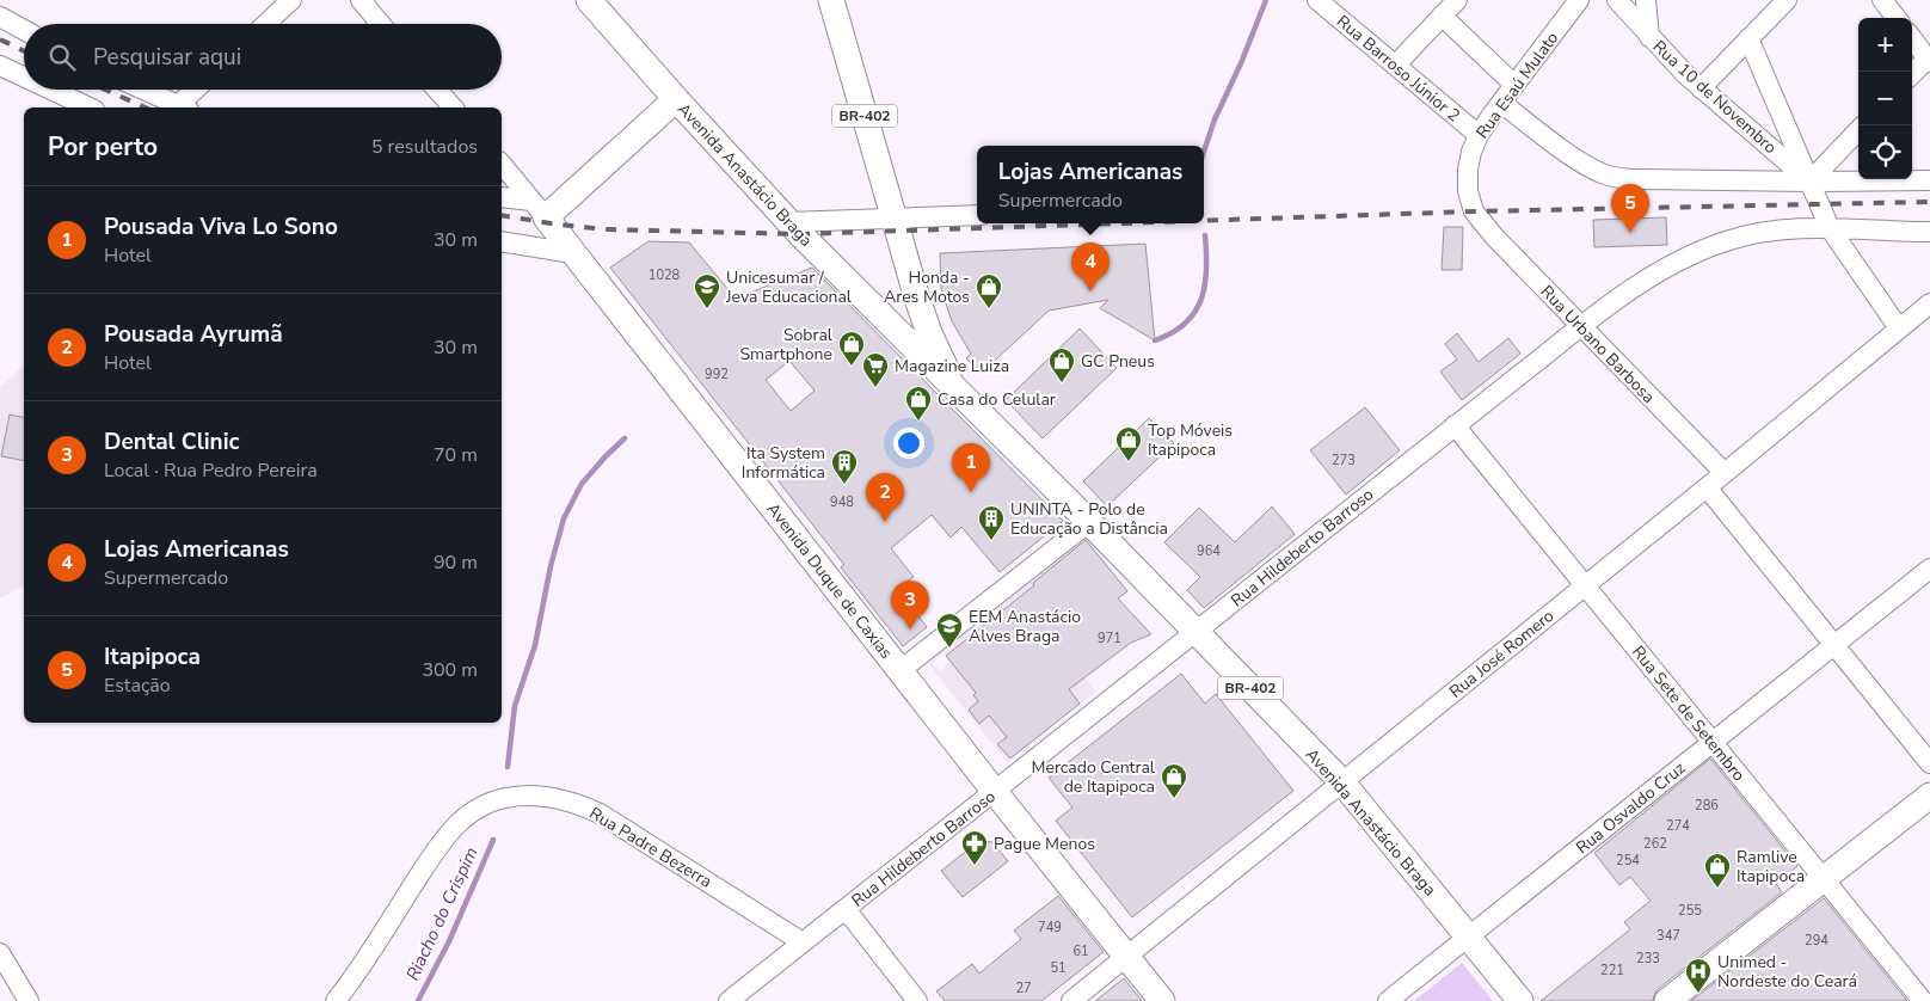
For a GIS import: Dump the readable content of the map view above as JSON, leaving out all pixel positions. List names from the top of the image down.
{
  "streets": {
    "main road": ["BR-402", "Avenida Anastácio Braga", "Avenida Duque de Caxias"],
    "street": [
      "Rua Barroso Júnior 2",
      "Rua Esaú Mulato",
      "Rua 10 de Novembro",
      "Rua Urbano Barbosa",
      "Rua Hildeberto Barroso",
      "Rua José Romero",
      "Rua Sete de Setembro",
      "Rua Osvaldo Cruz",
      "Rua Padre Bezerra"
    ]
  },
  "crossings": [
    ["Rua Barroso Júnior 2", "Rua Esaú Mulato"],
    ["Rua Esaú Mulato", "Rua Urbano Barbosa"],
    ["BR-402", "Avenida Anastácio Braga"],
    ["Avenida Anastácio Braga", "Rua Hildeberto Barroso"],
    ["Avenida Anastácio Braga", "Rua José Romero"],
    ["Avenida Anastácio Braga", "Rua Osvaldo Cruz"],
    ["Rua Urbano Barbosa", "Rua Hildeberto Barroso"],
    ["Rua Urbano Barbosa", "Rua José Romero"],
    ["Rua Hildeberto Barroso", "Avenida Duque de Caxias"],
    ["Rua Hildeberto Barroso", "Rua Sete de Setembro"],
    ["Rua Hildeberto Barroso", "Rua Padre Bezerra"],
    ["Avenida Duque de Caxias", "Rua José Romero"],
    ["Rua José Romero", "Rua Sete de Setembro"],
    ["Rua Sete de Setembro", "Rua Osvaldo Cruz"]
  ],
  "water": ["Riacho do Crispim"],
  "places": {
    "school or university": ["Unicesumar / Jeva Educacional", "EEM Anastácio Alves Braga"],
    "shop": [
      "Honda - Ares Motos",
      "Sobral Smartphone",
      "GC Pneus",
      "Casa do Celular",
      "Top Móveis Itapipoca",
      "Mercado Central de Itapipoca",
      "Ramlive Itapipoca"
    ],
    "supermarket": ["Magazine Luiza"],
    "building": ["Ita System Informática", "UNINTA - Polo de Educação a Distância"],
    "pharmacy": ["Pague Menos"],
    "hospital": ["Unimed - Nordeste do Ceará"]
  },
  "house_numbers": [
    "1028",
    "992",
    "273",
    "948",
    "964",
    "971",
    "286",
    "274",
    "262",
    "254",
    "255",
    "749",
    "347",
    "294",
    "61",
    "233",
    "51",
    "221",
    "27"
  ],
  "page": {
    "map_buttons": ["+", "−"],
    "search": "Pesquisar aqui",
    "heading": ["Por perto", "5 resultados"],
    "popup": ["Lojas Americanas", "Supermercado"],
    "pins": [
      "5",
      "4",
      "1",
      "2",
      "3"
    ],
    "list": [
      {
        "mark": "1",
        "name": "Pousada Viva Lo Sono",
        "note": "Hotel",
        "value": "30 m"
      },
      {
        "mark": "2",
        "name": "Pousada Ayrumã",
        "note": "Hotel",
        "value": "30 m"
      },
      {
        "mark": "3",
        "name": "Dental Clinic",
        "note": "Local · Rua Pedro Pereira",
        "value": "70 m"
      },
      {
        "mark": "4",
        "name": "Lojas Americanas",
        "note": "Supermercado",
        "value": "90 m"
      },
      {
        "mark": "5",
        "name": "Itapipoca",
        "note": "Estação",
        "value": "300 m"
      }
    ]
  }
}
